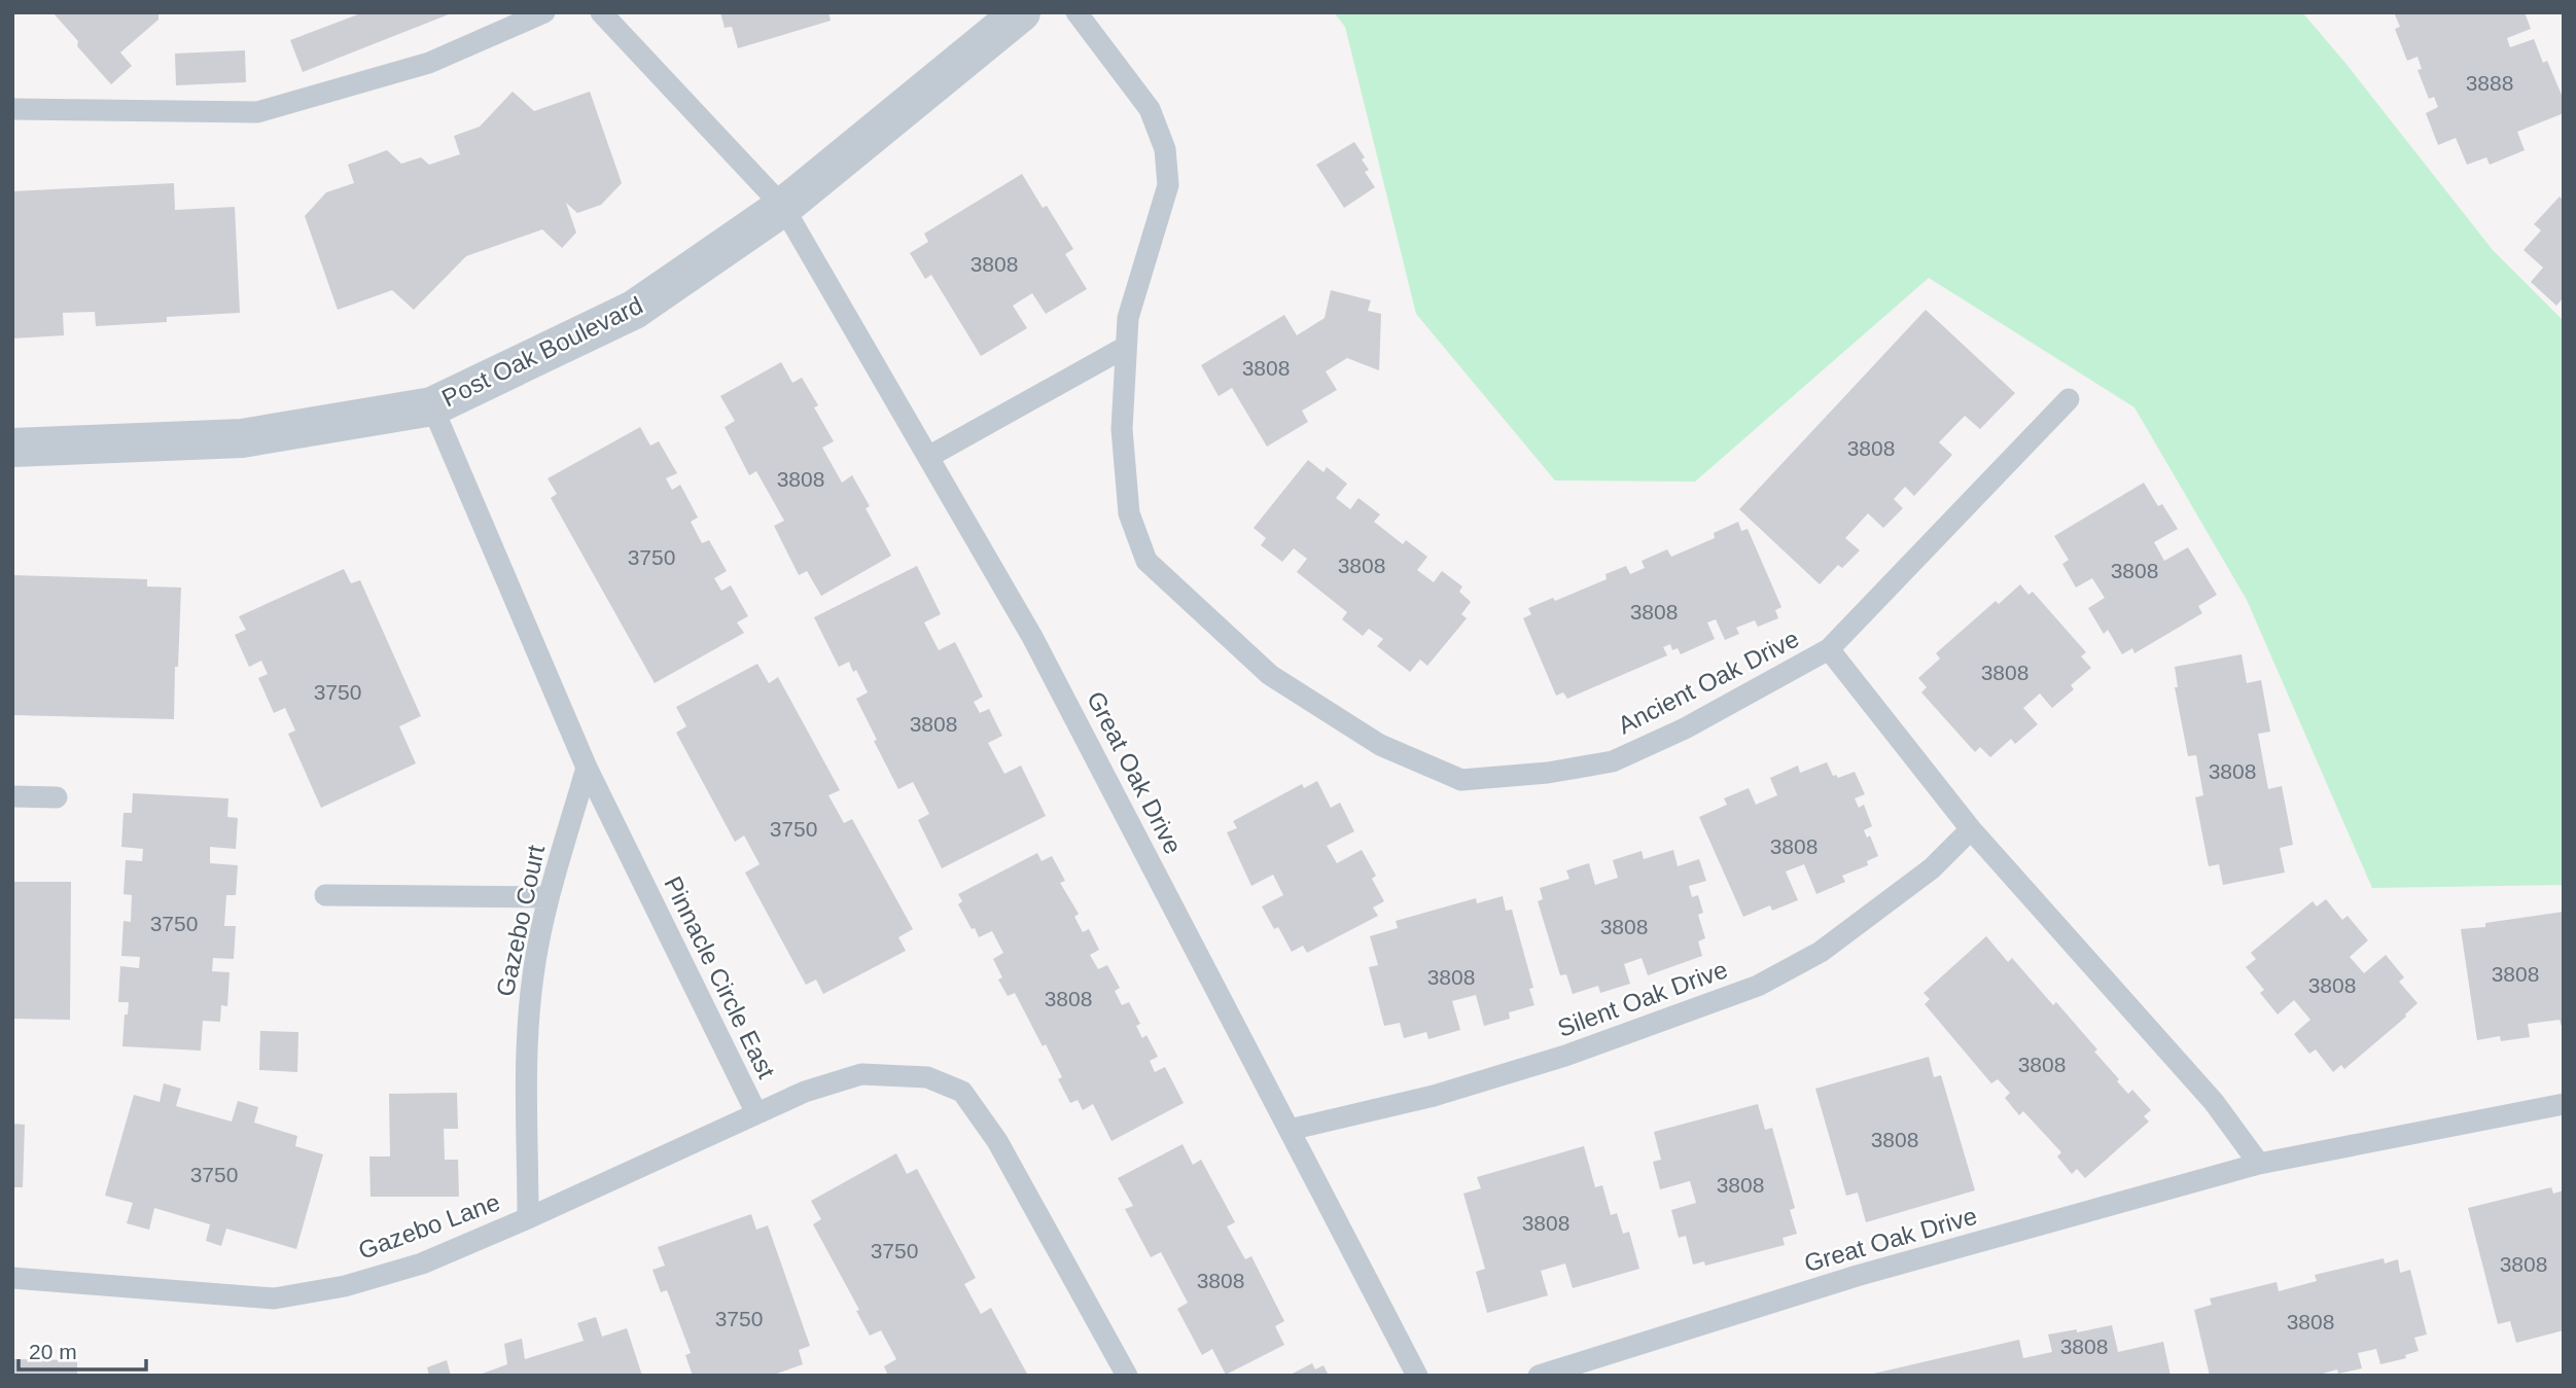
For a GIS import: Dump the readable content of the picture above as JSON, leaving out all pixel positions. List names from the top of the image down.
{
  "streets": {
    "street": ["Post Oak Boulevard"],
    "lane": [
      "Ancient Oak Drive",
      "Great Oak Drive",
      "Gazebo Court",
      "Pinnacle Circle East",
      "Silent Oak Drive",
      "Gazebo Lane"
    ]
  },
  "crossings": [
    ["Post Oak Boulevard", "Great Oak Drive"],
    ["Post Oak Boulevard", "Pinnacle Circle East"],
    ["Great Oak Drive", "Silent Oak Drive"],
    ["Gazebo Court", "Pinnacle Circle East"],
    ["Gazebo Court", "Gazebo Lane"],
    ["Pinnacle Circle East", "Gazebo Lane"]
  ],
  "house_numbers": [
    "3888",
    "3808",
    "3808",
    "3808",
    "3808",
    "3750",
    "3808",
    "3808",
    "3808",
    "3808",
    "3750",
    "3808",
    "3808",
    "3750",
    "3808",
    "3750",
    "3808",
    "3808",
    "3808",
    "3808",
    "3808",
    "3808",
    "3808",
    "3750",
    "3808",
    "3808",
    "3750",
    "3808",
    "3808",
    "3750",
    "3808",
    "3808"
  ],
  "scale_bar": "20 m"
}
